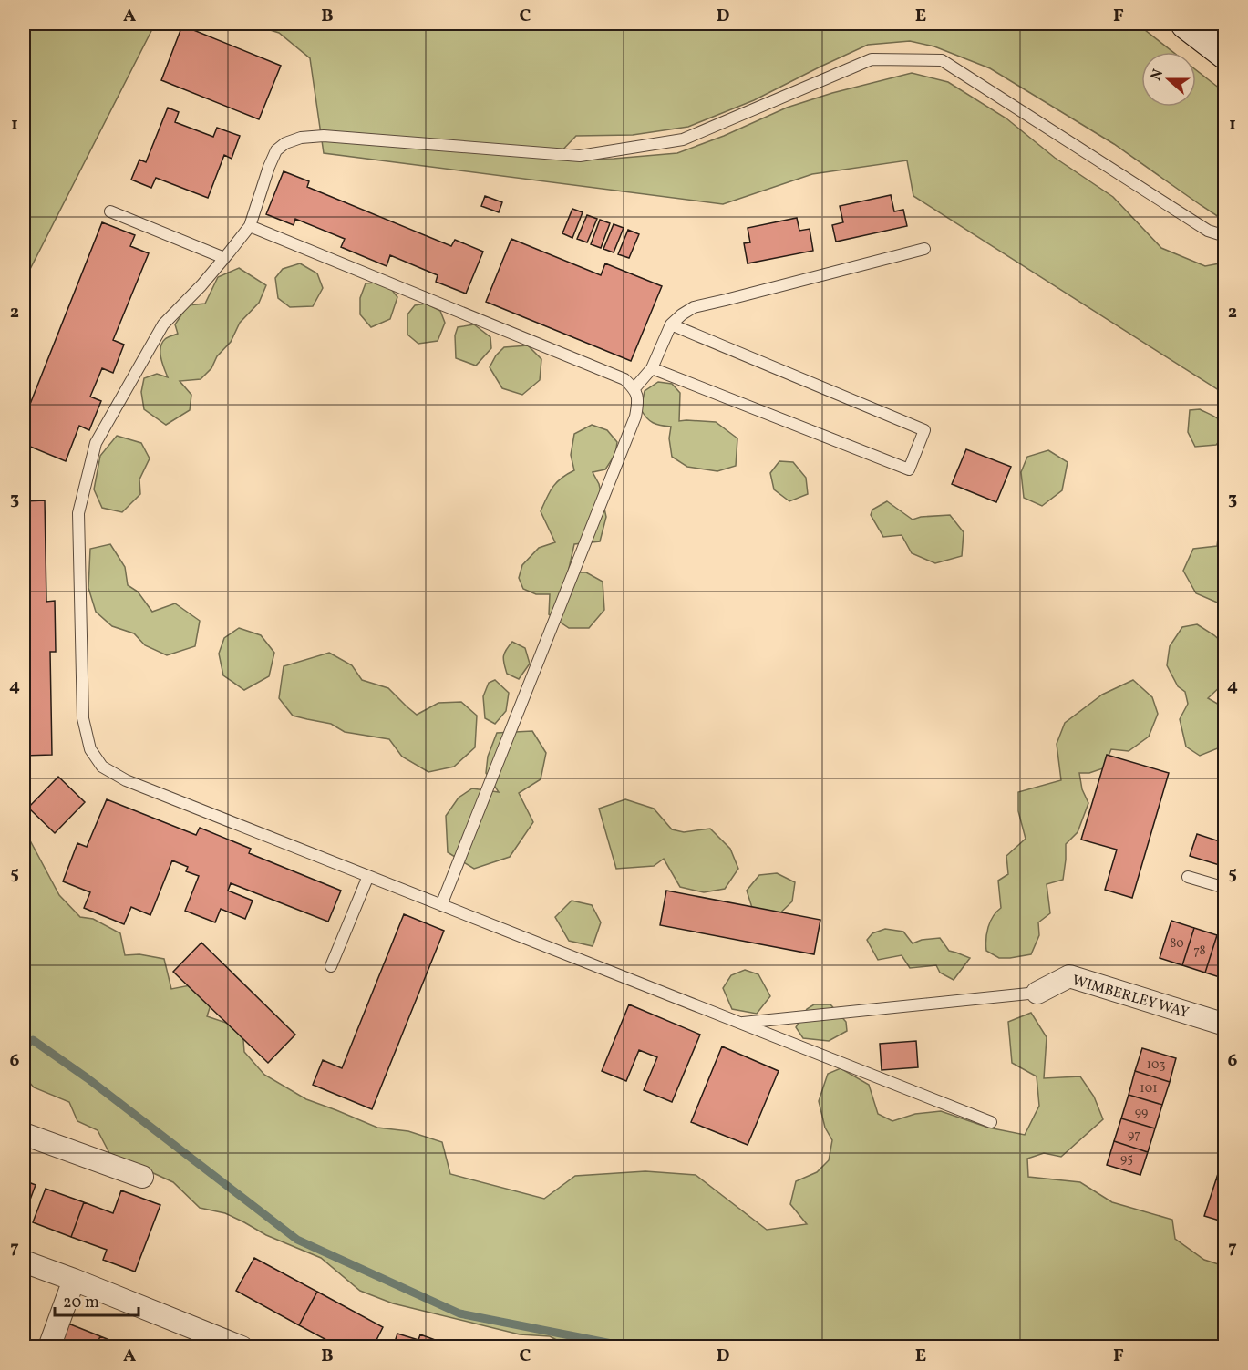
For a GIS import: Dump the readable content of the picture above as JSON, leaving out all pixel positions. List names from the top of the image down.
{
  "streets": {
    "street": ["WIMBERLEY WAY"]
  },
  "house_numbers": [
    "80",
    "78",
    "103",
    "101",
    "99",
    "97",
    "95"
  ],
  "scale_bar": "20 m",
  "north": "left",
  "grid": {
    "columns": [
      "A",
      "B",
      "C",
      "D",
      "E",
      "F"
    ],
    "rows": [
      "1",
      "2",
      "3",
      "4",
      "5",
      "6",
      "7"
    ]
  }
}
